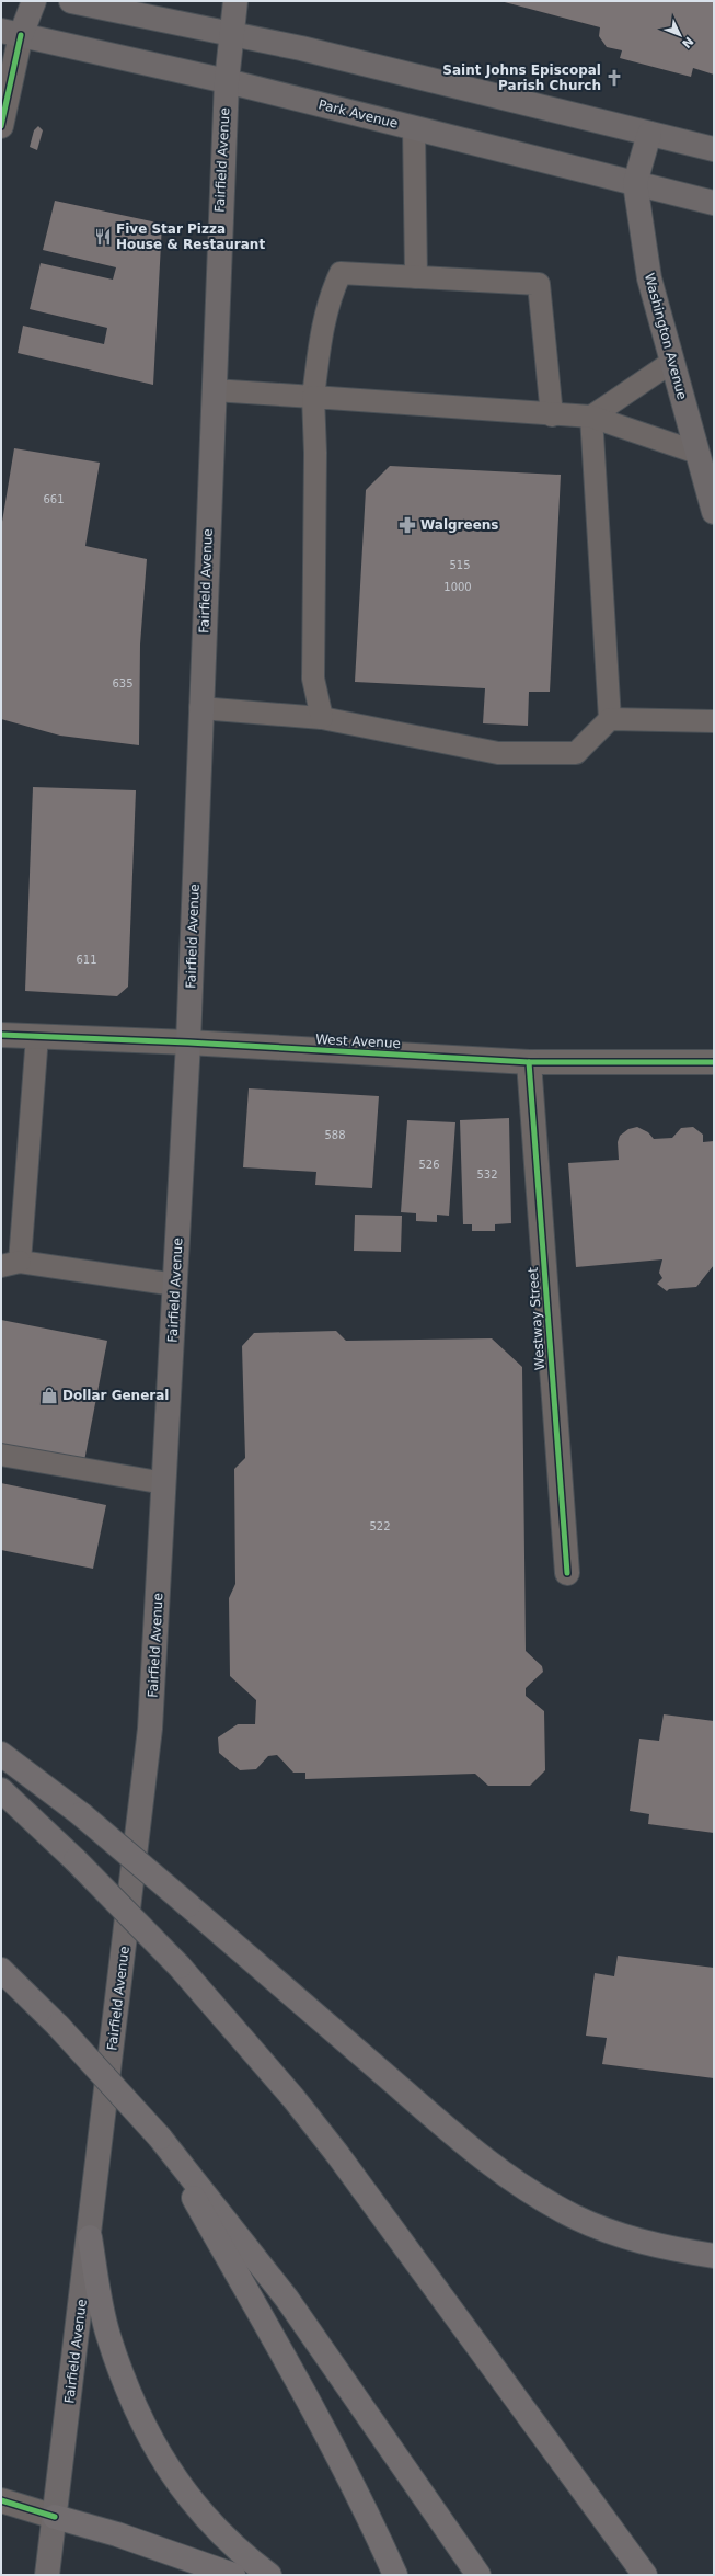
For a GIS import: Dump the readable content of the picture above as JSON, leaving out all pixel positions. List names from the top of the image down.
{
  "streets": {
    "main road": ["Park Avenue", "Fairfield Avenue", "Washington Avenue"],
    "street": ["West Avenue", "Westway Street"]
  },
  "crossings": [
    ["Park Avenue", "Fairfield Avenue"],
    ["Park Avenue", "Washington Avenue"],
    ["Fairfield Avenue", "West Avenue"],
    ["West Avenue", "Westway Street"]
  ],
  "places": {
    "church": ["Saint Johns Episcopal Parish Church"],
    "restaurant": ["Five Star Pizza House & Restaurant"],
    "pharmacy": ["Walgreens"],
    "shop": ["Dollar General"]
  },
  "house_numbers": [
    "661",
    "515",
    "1000",
    "635",
    "611",
    "588",
    "526",
    "532",
    "522"
  ],
  "north": "bottom right"
}
